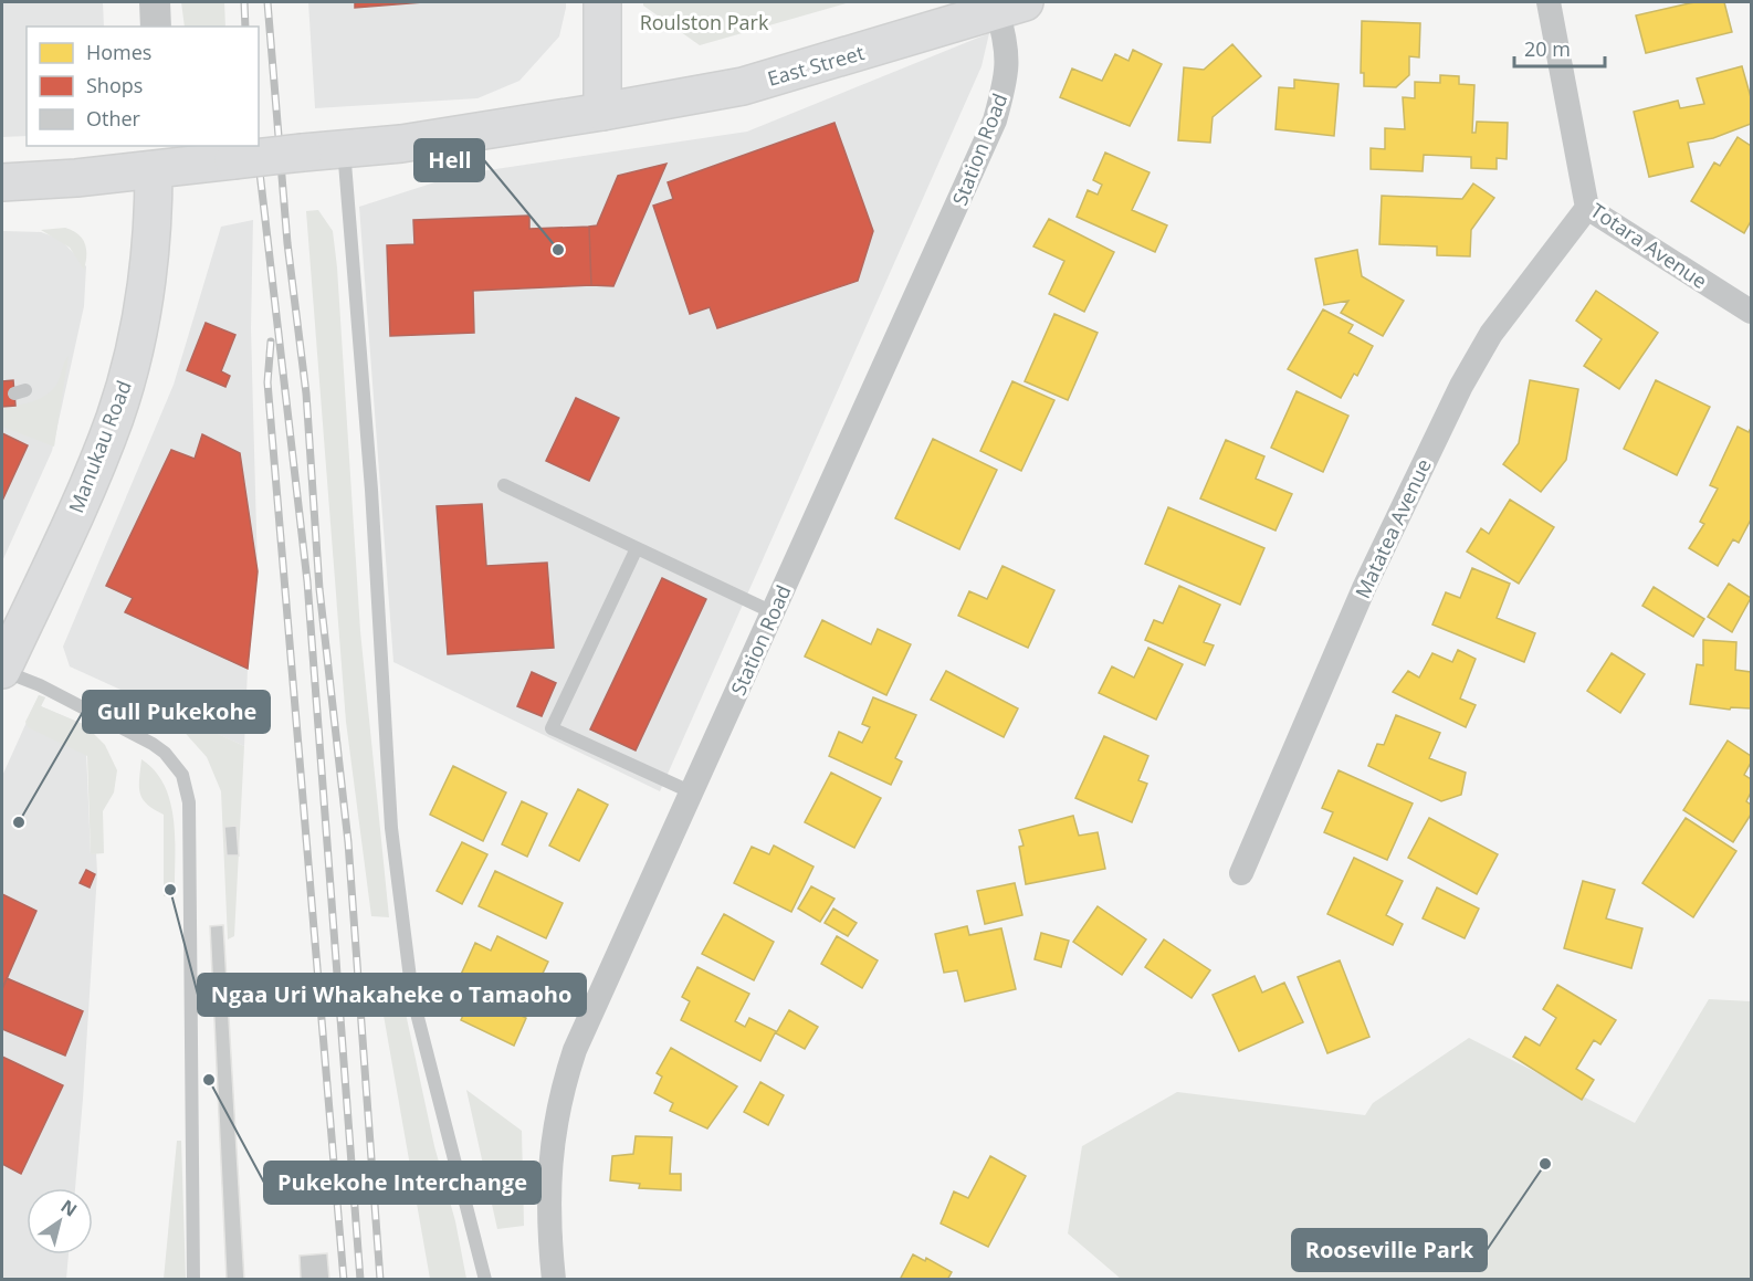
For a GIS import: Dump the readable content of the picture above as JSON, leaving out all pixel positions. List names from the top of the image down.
{
  "streets": {
    "main road": ["East Street", "Manukau Road"],
    "street": ["Station Road", "Totara Avenue", "Matatea Avenue"]
  },
  "crossings": [
    ["East Street", "Station Road"],
    ["East Street", "Manukau Road"],
    ["Totara Avenue", "Matatea Avenue"]
  ],
  "parks": ["Roulston Park"],
  "places": [
    "Hell",
    "Gull Pukekohe",
    "Ngaa Uri Whakaheke o Tamaoho",
    "Pukekohe Interchange",
    "Rooseville Park"
  ],
  "legend": ["Homes", "Shops", "Other"],
  "scale_bar": "20 m",
  "north": "top right"
}
